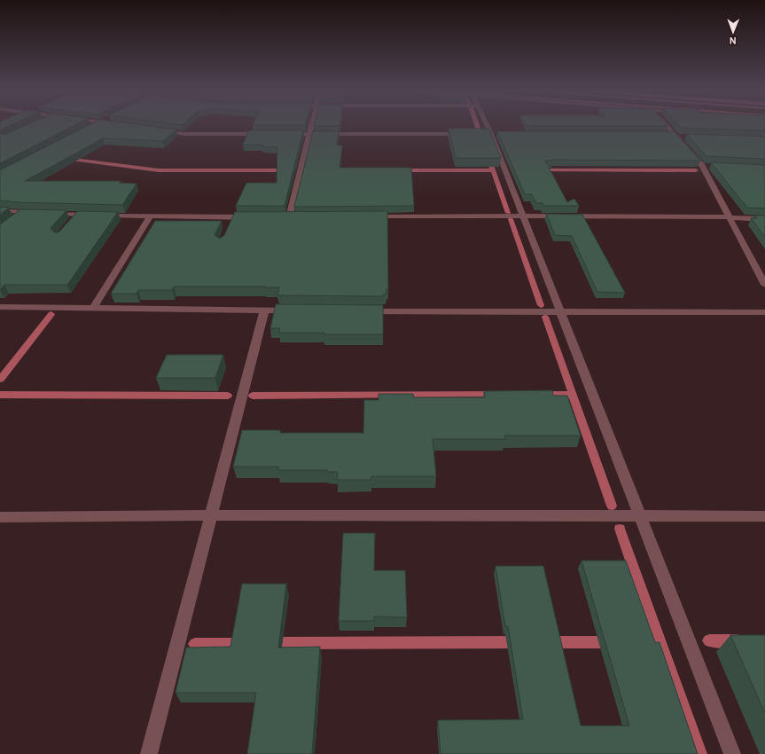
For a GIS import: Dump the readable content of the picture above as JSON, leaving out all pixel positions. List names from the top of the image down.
{
  "north": "bottom"
}
